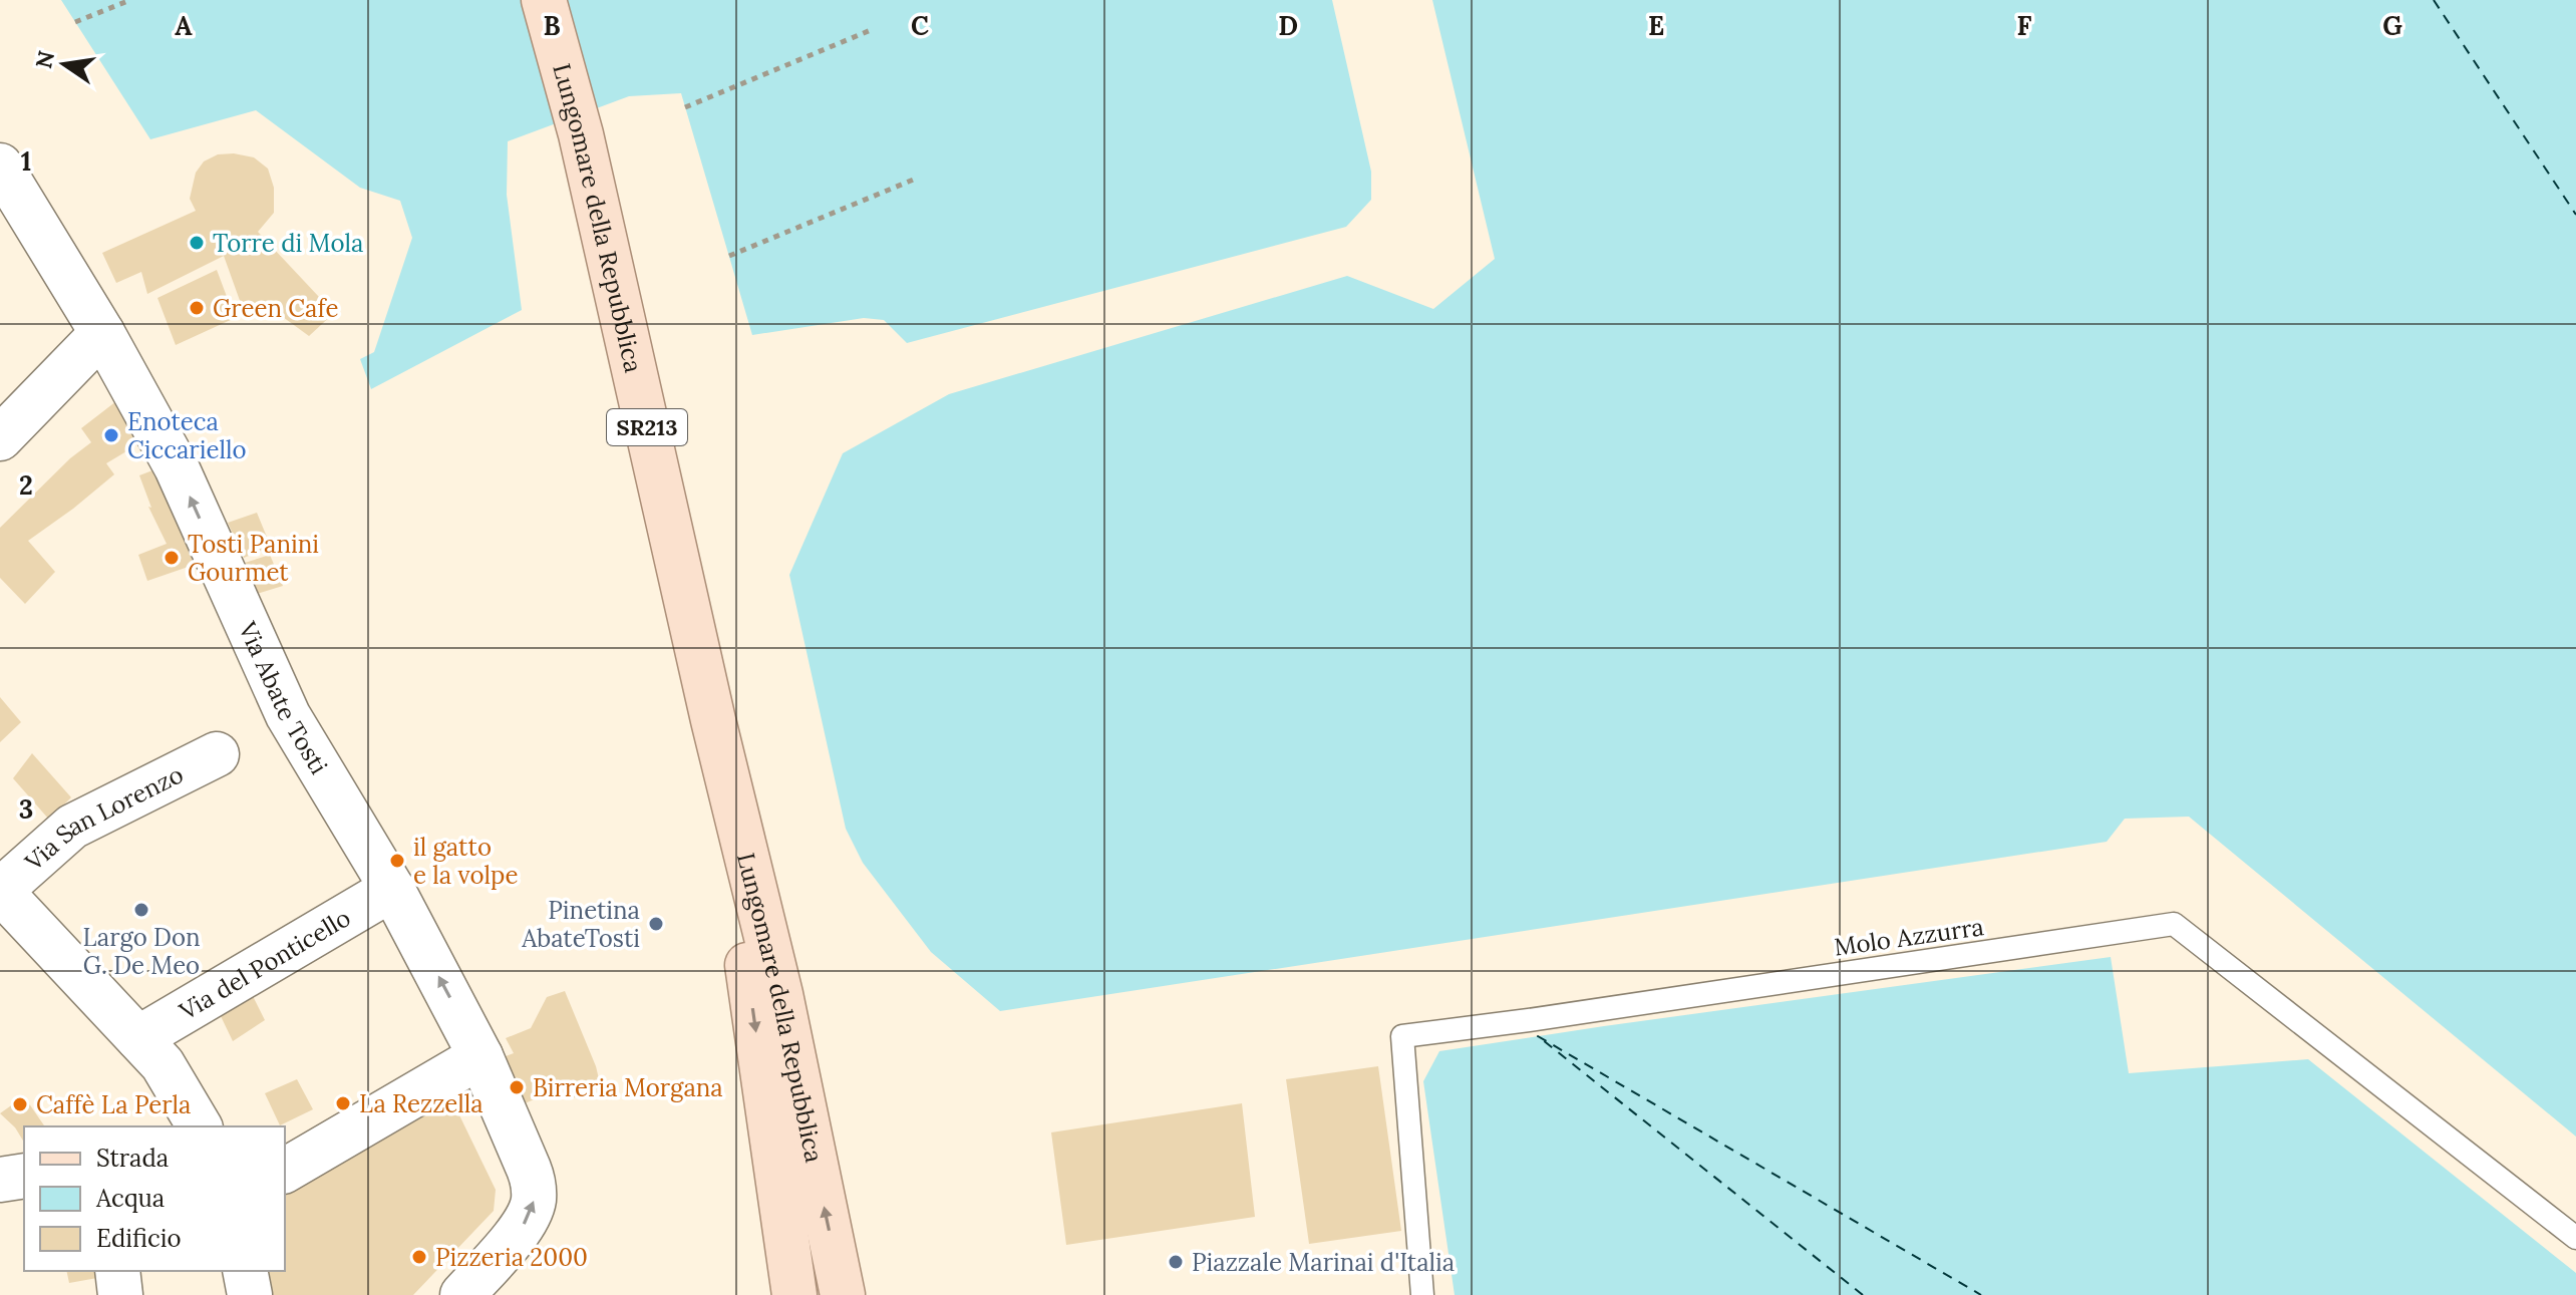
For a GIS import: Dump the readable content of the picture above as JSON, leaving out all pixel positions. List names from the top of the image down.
{
  "streets": {
    "main road": ["Lungomare della Repubblica", "SR213"],
    "street": ["Via Abate Tosti", "Via San Lorenzo", "Via del Ponticello"],
    "lane": ["Molo Azzurra"]
  },
  "crossings": [
    ["Via Abate Tosti", "Via del Ponticello"]
  ],
  "one_way": ["Via Abate Tosti"],
  "places": [
    "Torre di Mola",
    "Green Cafe",
    "Enoteca Ciccariello",
    "Tosti Panini Gourmet",
    "il gatto e la volpe",
    "Largo Don G. De Meo",
    "Pinetina AbateTosti",
    "Birreria Morgana",
    "La Rezzella",
    "Caffè La Perla",
    "Pizzeria 2000",
    "Piazzale Marinai d'Italia"
  ],
  "legend": ["Strada", "Acqua", "Edificio"],
  "north": "left",
  "grid": {
    "columns": [
      "A",
      "B",
      "C",
      "D",
      "E",
      "F",
      "G"
    ],
    "rows": ["1", "2", "3"]
  }
}
